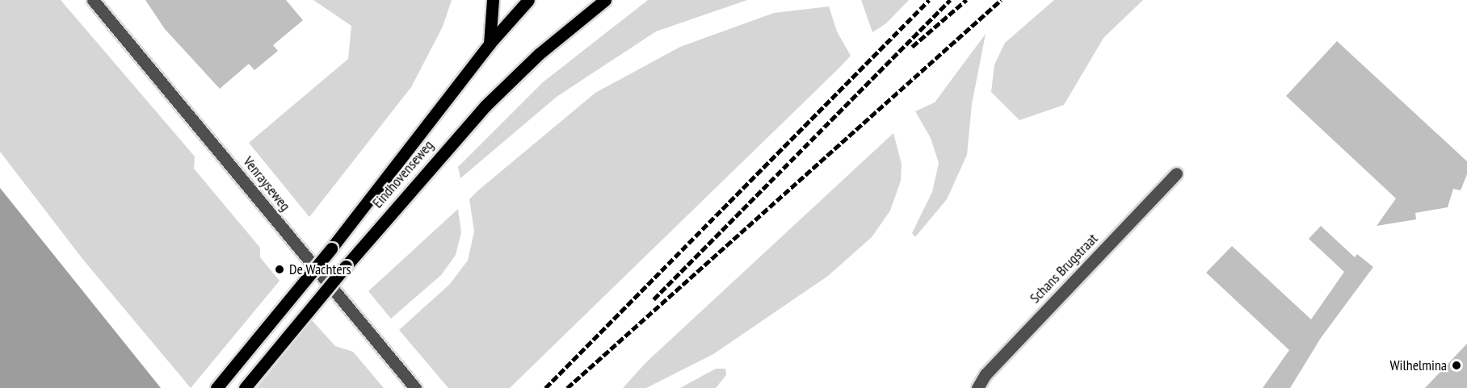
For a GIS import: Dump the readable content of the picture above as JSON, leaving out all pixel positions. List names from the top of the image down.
{
  "streets": {
    "main road": ["Eindhovenseweg"],
    "street": ["Venrayseweg", "Schans Brugstraat"]
  },
  "places": ["De Wachters", "Wilhelmina"]
}
